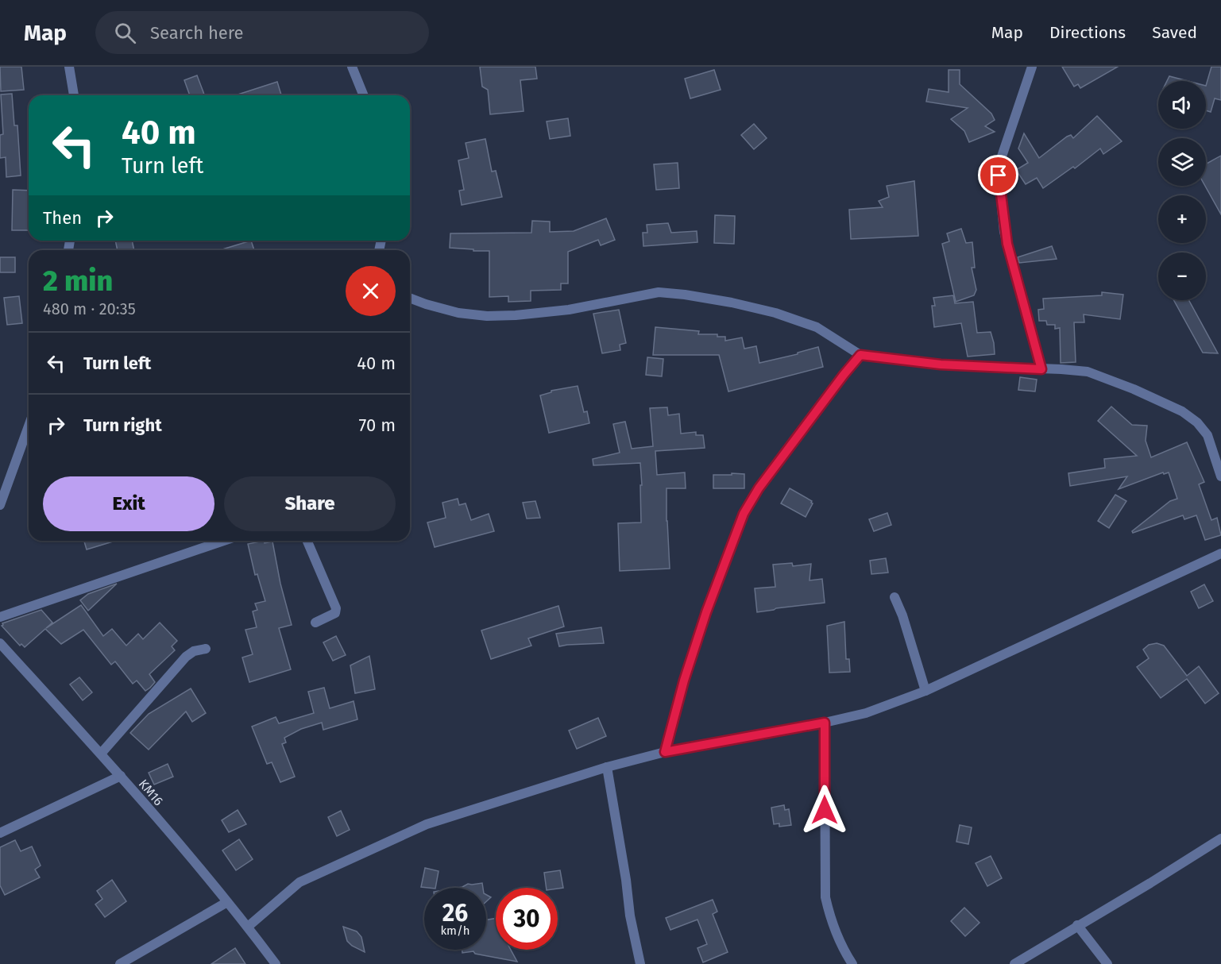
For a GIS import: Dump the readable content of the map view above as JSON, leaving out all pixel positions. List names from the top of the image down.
{
  "streets": {
    "street": ["KM16"]
  },
  "page": {
    "header": "Map",
    "search": "Search here",
    "nav": ["Map", "Directions", "Saved"],
    "map_buttons": ["+", "−"],
    "turn": ["40 m", "Turn left"],
    "then": "Then",
    "heading": ["2 min", "480 m · 20:35"],
    "list": [
      {
        "name": "Turn left",
        "value": "40 m"
      },
      {
        "name": "Turn right",
        "value": "70 m"
      }
    ],
    "buttons": ["Exit", "Share"],
    "speed": "26 km/h",
    "limit": "30"
  }
}
